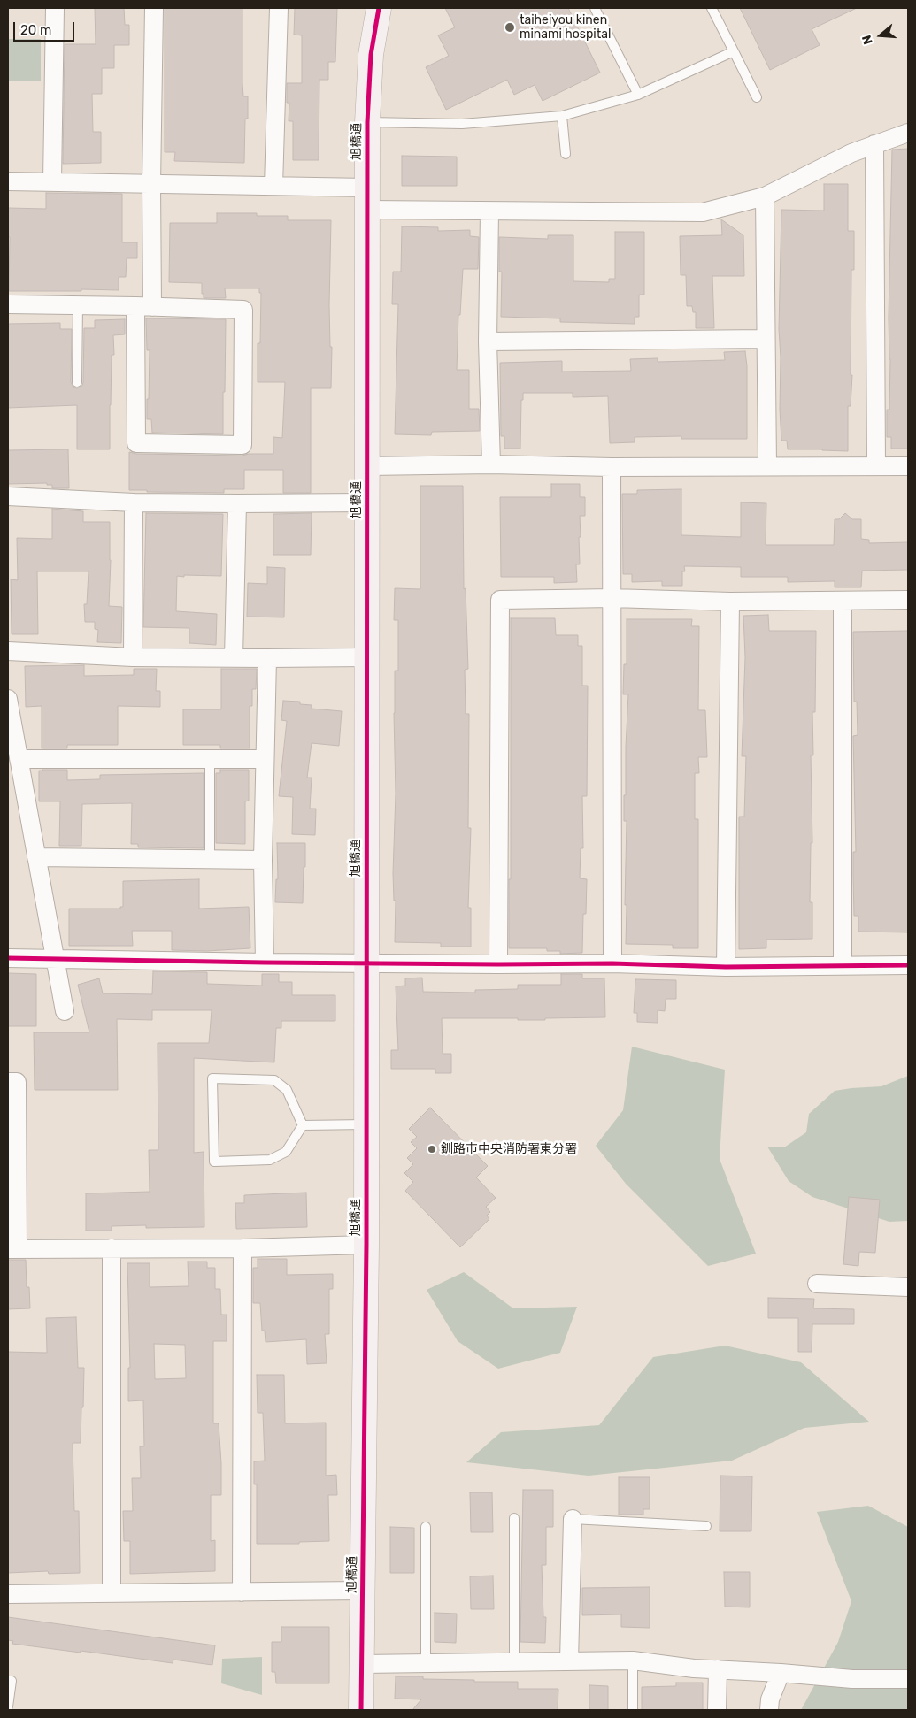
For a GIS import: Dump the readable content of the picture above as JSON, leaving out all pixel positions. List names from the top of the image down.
{
  "streets": {
    "street": ["旭橋通"]
  },
  "places": ["taiheiyou kinen minami hospital", "釧路市中央消防署東分署"],
  "scale_bar": "20 m",
  "north": "left"
}
